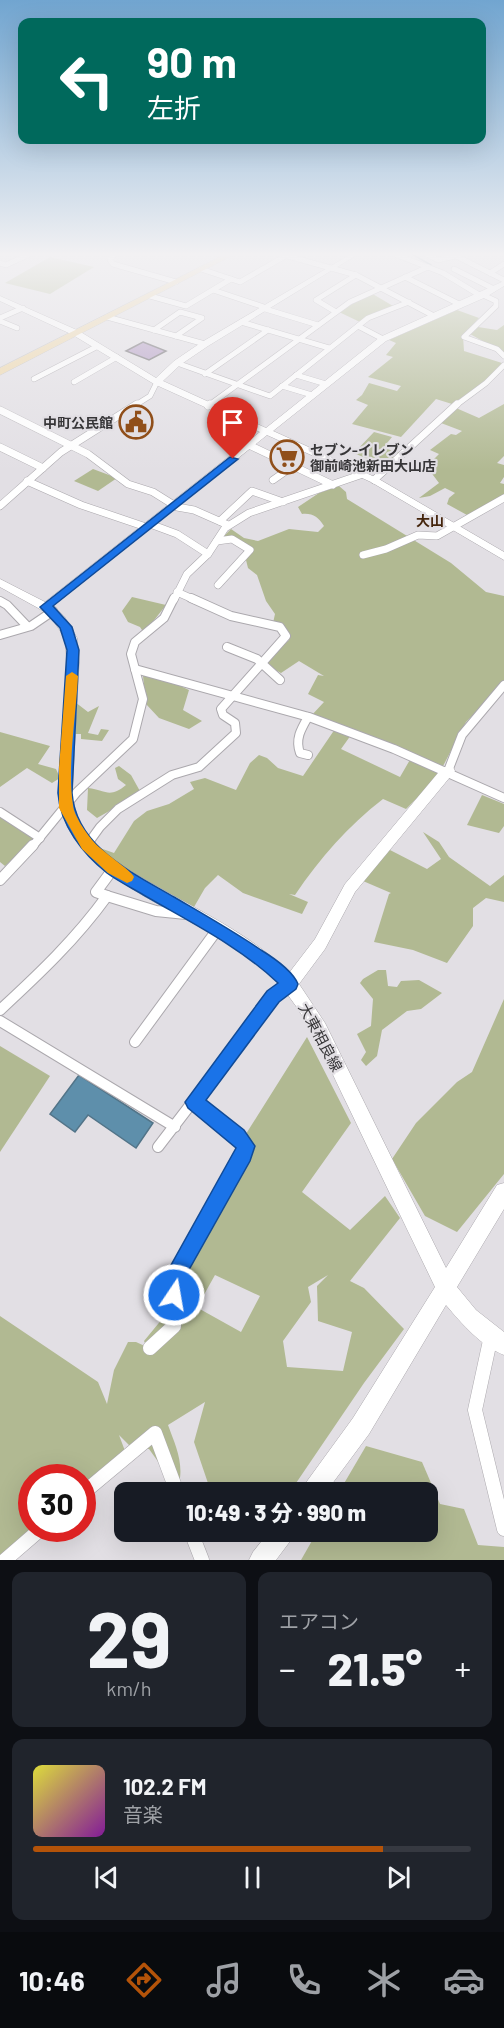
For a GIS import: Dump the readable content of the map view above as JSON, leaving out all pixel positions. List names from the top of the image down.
{
  "streets": {
    "street": ["大東相良線"]
  },
  "districts": ["大山"],
  "places": {
    "public building": ["中町公民館"],
    "supermarket": ["セブン‐イレブン 御前崎池新田大山店"]
  },
  "page": {
    "turn": ["90 m", "左折"],
    "limit": "30",
    "trip": "10:49 · 3 分 · 990 m",
    "tile": [
      ["29", "km/h"],
      "エアコン"
    ],
    "heat": ["−", "21.5°", "+"],
    "song": ["102.2 FM", "音楽"],
    "tabs": "10:46"
  }
}
